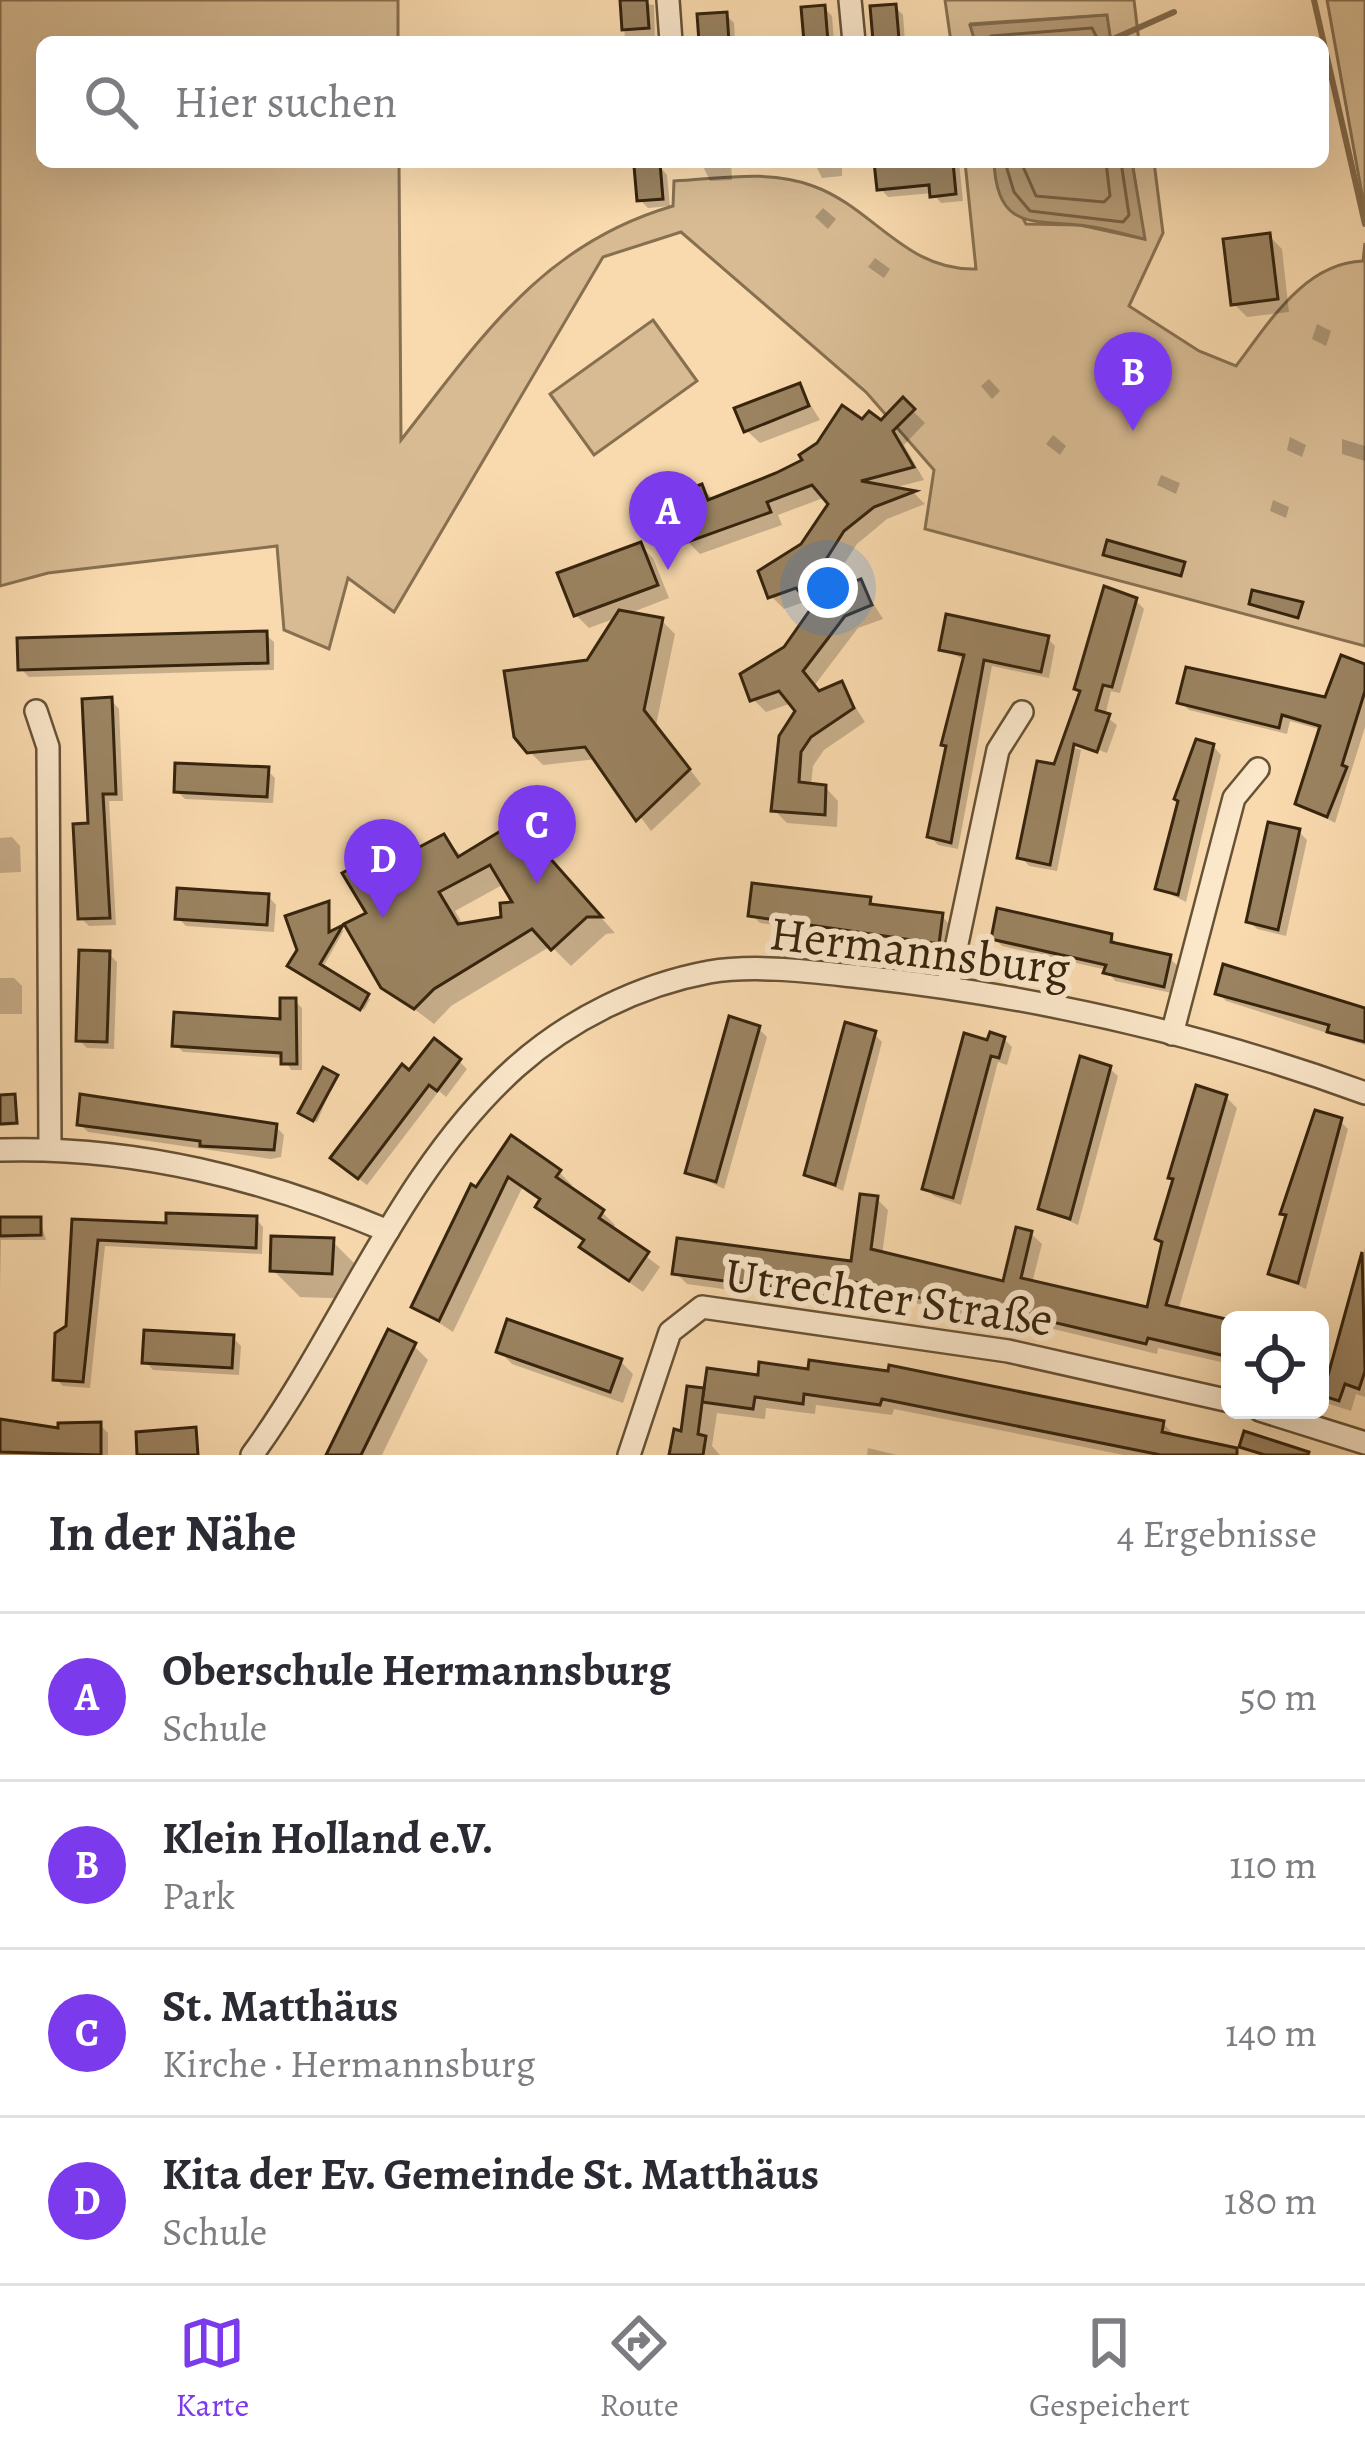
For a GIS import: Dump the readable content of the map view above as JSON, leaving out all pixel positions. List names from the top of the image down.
{
  "streets": {
    "street": ["Hermannsburg", "Utrechter Straße"]
  },
  "page": {
    "search": "Hier suchen",
    "pins": [
      "B",
      "A",
      "C",
      "D"
    ],
    "heading": ["In der Nähe", "4 Ergebnisse"],
    "list": [
      {
        "mark": "A",
        "name": "Oberschule Hermannsburg",
        "note": "Schule",
        "value": "50 m"
      },
      {
        "mark": "B",
        "name": "Klein Holland e.V.",
        "note": "Park",
        "value": "110 m"
      },
      {
        "mark": "C",
        "name": "St. Matthäus",
        "note": "Kirche · Hermannsburg",
        "value": "140 m"
      },
      {
        "mark": "D",
        "name": "Kita der Ev. Gemeinde St. Matthäus",
        "note": "Schule",
        "value": "180 m"
      }
    ],
    "nav": ["Karte", "Route", "Gespeichert"]
  }
}
